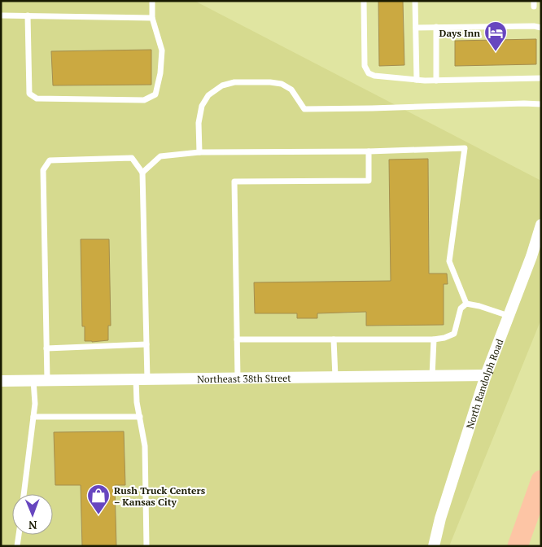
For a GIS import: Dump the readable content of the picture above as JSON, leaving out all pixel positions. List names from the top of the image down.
{
  "streets": {
    "street": ["Northeast 38th Street", "North Randolph Road"]
  },
  "crossings": [
    ["Northeast 38th Street", "North Randolph Road"]
  ],
  "places": {
    "hotel": ["Days Inn"],
    "shop": ["Rush Truck Centers – Kansas City"]
  },
  "north": "bottom"
}
